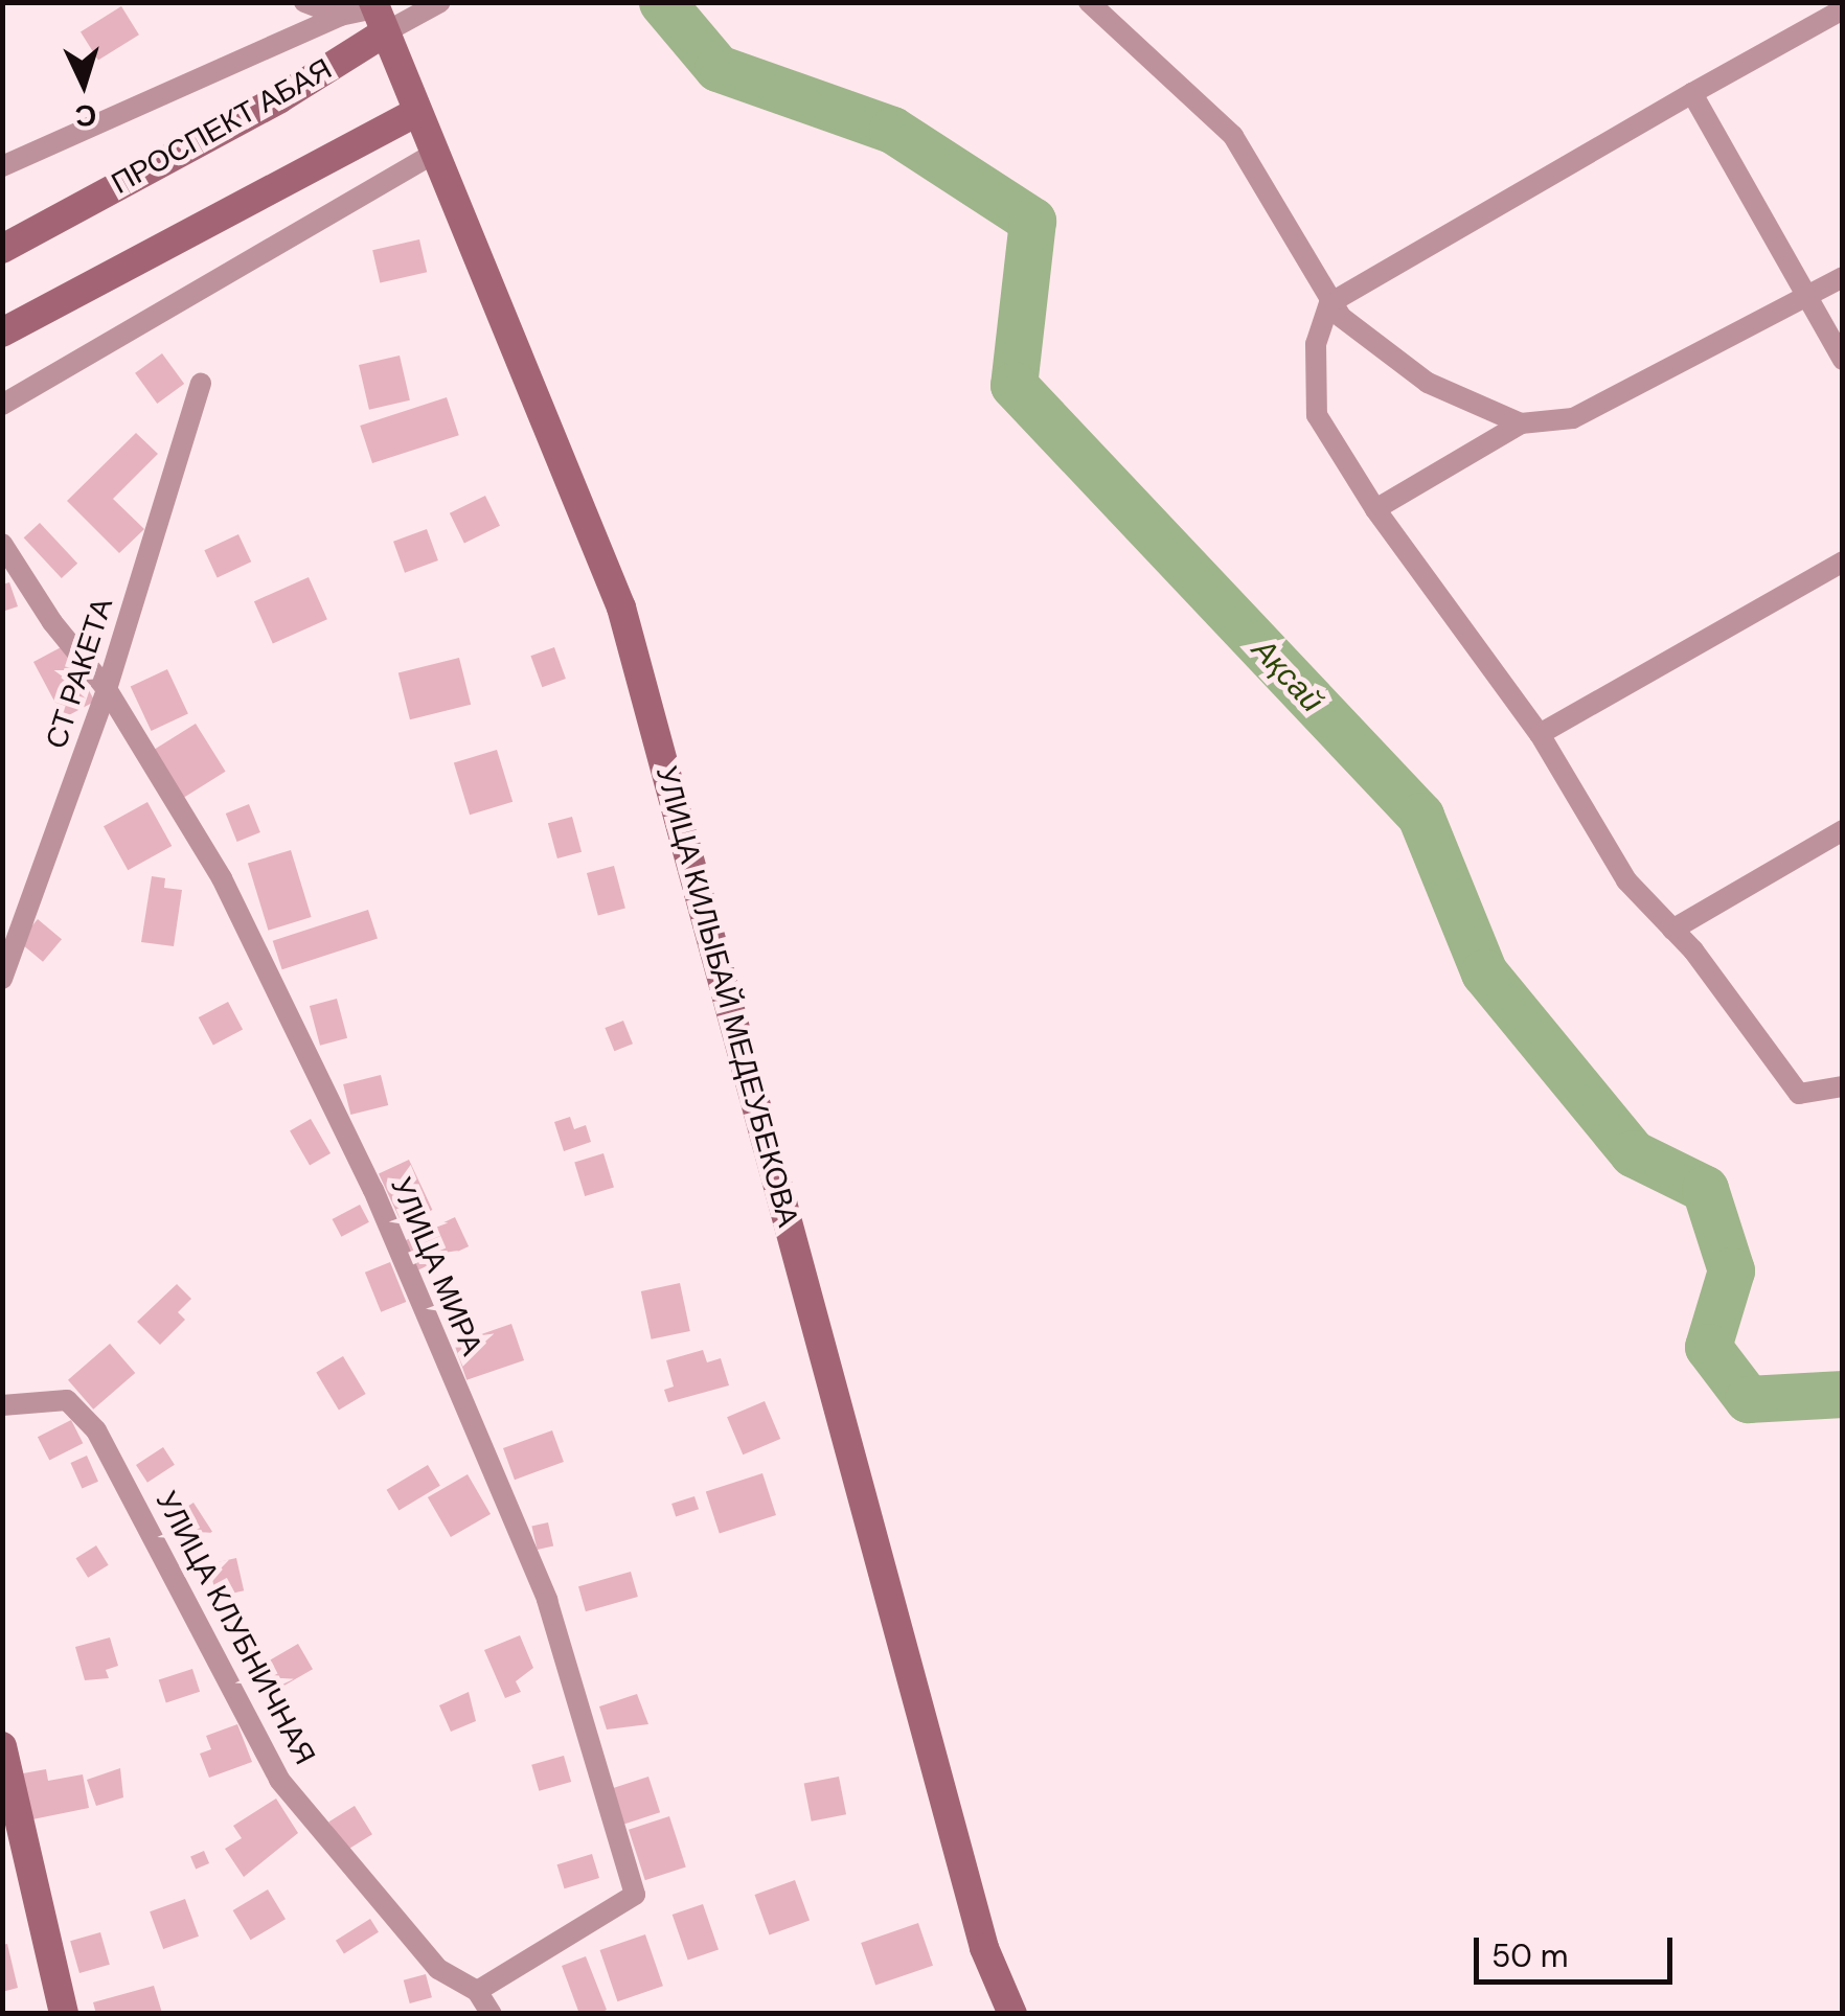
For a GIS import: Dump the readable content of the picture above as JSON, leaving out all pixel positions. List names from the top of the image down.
{
  "streets": {
    "main road": ["ПРОСПЕКТ АБАЯ", "УЛИЦА КИЛЫБАЙ МЕДЕУБЕКОВА"],
    "street": ["СТ РАКЕТА", "УЛИЦА МИРА", "УЛИЦА КЛУБНИЧНАЯ"]
  },
  "crossings": [
    ["ПРОСПЕКТ АБАЯ", "УЛИЦА КИЛЫБАЙ МЕДЕУБЕКОВА"],
    ["СТ РАКЕТА", "УЛИЦА МИРА"],
    ["УЛИЦА МИРА", "УЛИЦА КЛУБНИЧНАЯ"]
  ],
  "water": ["Ақсай"],
  "scale_bar": "50 m",
  "north": "bottom"
}
